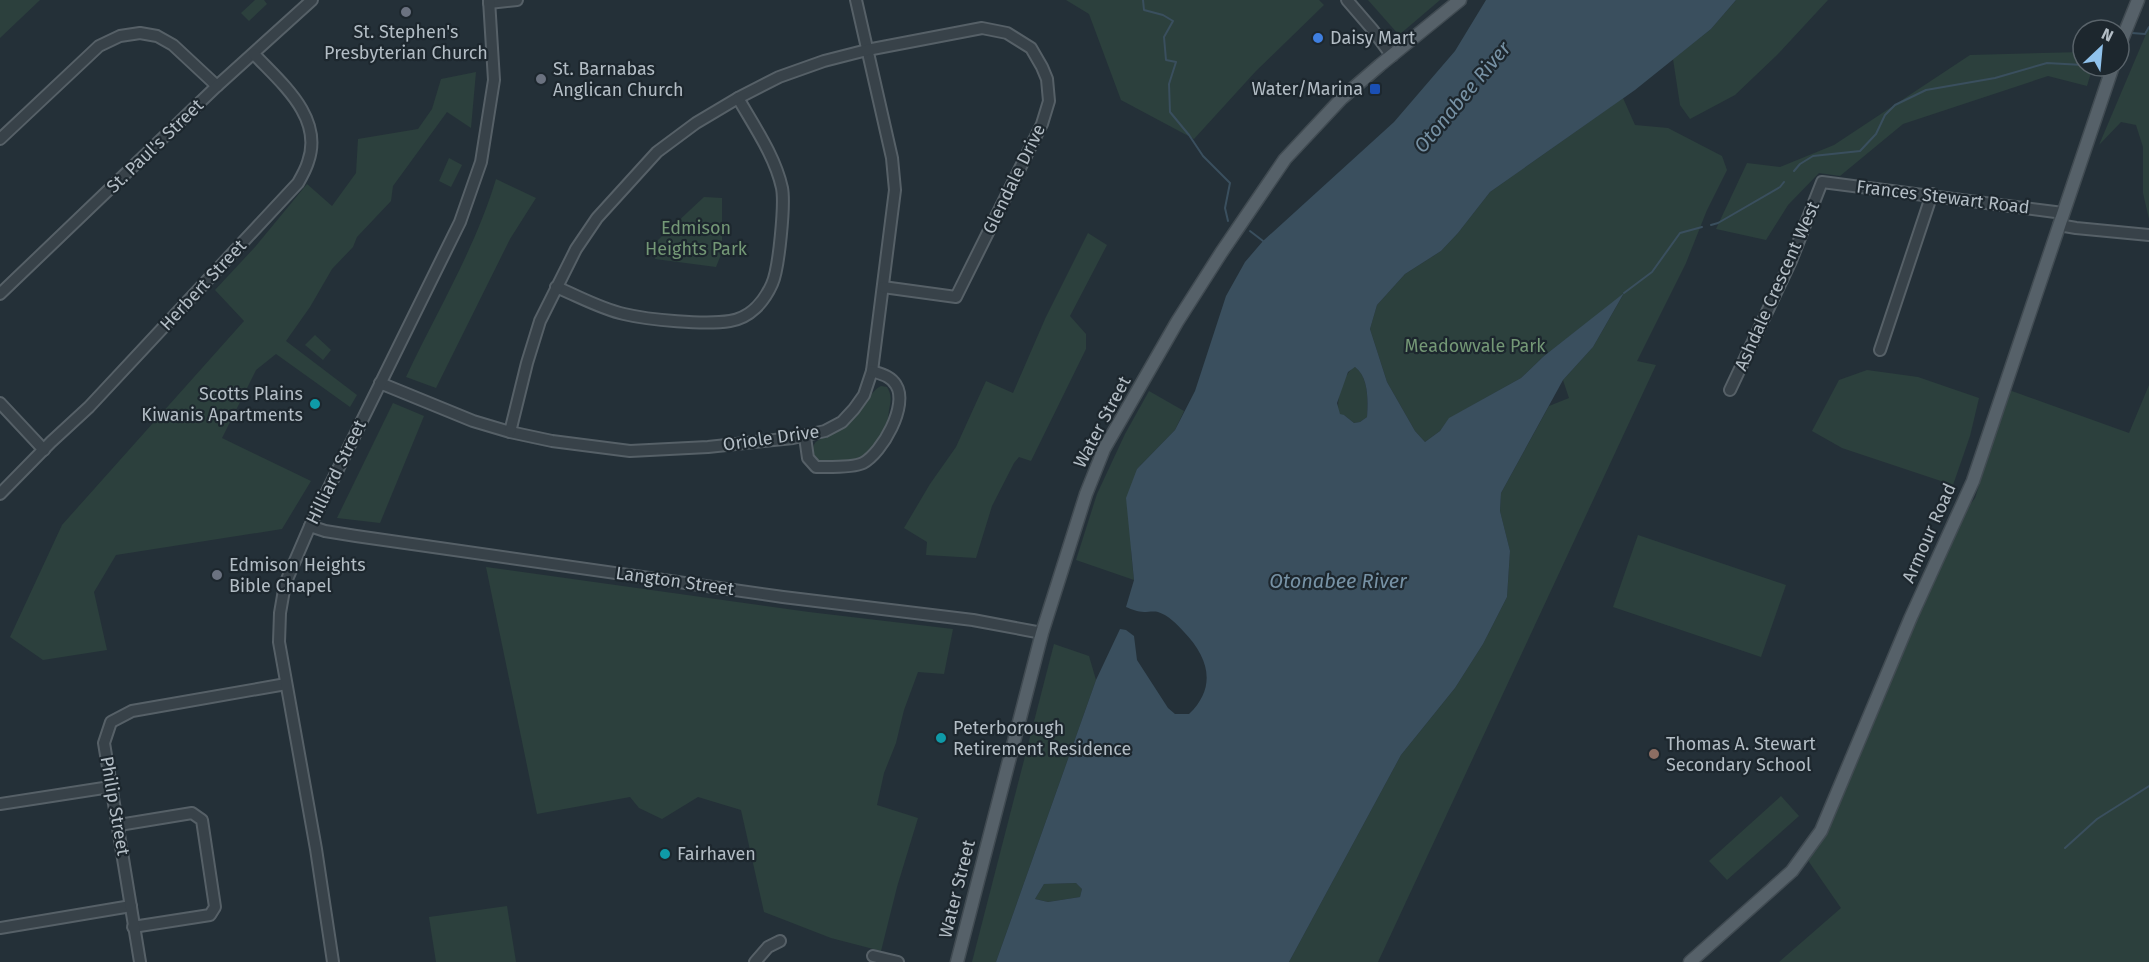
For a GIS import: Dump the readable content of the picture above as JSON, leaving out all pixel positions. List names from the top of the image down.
{
  "streets": {
    "main road": ["Water Street", "Armour Road"],
    "street": [
      "St. Paul's Street",
      "Glendale Drive",
      "Frances Stewart Road",
      "Herbert Street",
      "Ashdale Crescent West",
      "Oriole Drive",
      "Hilliard Street",
      "Langton Street",
      "Philip Street"
    ]
  },
  "crossings": [
    ["St. Paul's Street", "Herbert Street"],
    ["Glendale Drive", "Oriole Drive"],
    ["Frances Stewart Road", "Ashdale Crescent West"],
    ["Frances Stewart Road", "Armour Road"],
    ["Water Street", "Langton Street"],
    ["Oriole Drive", "Hilliard Street"],
    ["Hilliard Street", "Langton Street"],
    ["Hilliard Street", "Philip Street"]
  ],
  "water": ["Otonabee River"],
  "parks": ["Edmison Heights Park", "Meadowvale Park"],
  "places": {
    "other": [
      "St. Stephen's Presbyterian Church",
      "Daisy Mart",
      "St. Barnabas Anglican Church",
      "Scotts Plains Kiwanis Apartments",
      "Edmison Heights Bible Chapel",
      "Peterborough Retirement Residence",
      "Thomas A. Stewart Secondary School",
      "Fairhaven"
    ],
    "transit": ["Water/Marina"]
  },
  "north": "top right"
}
